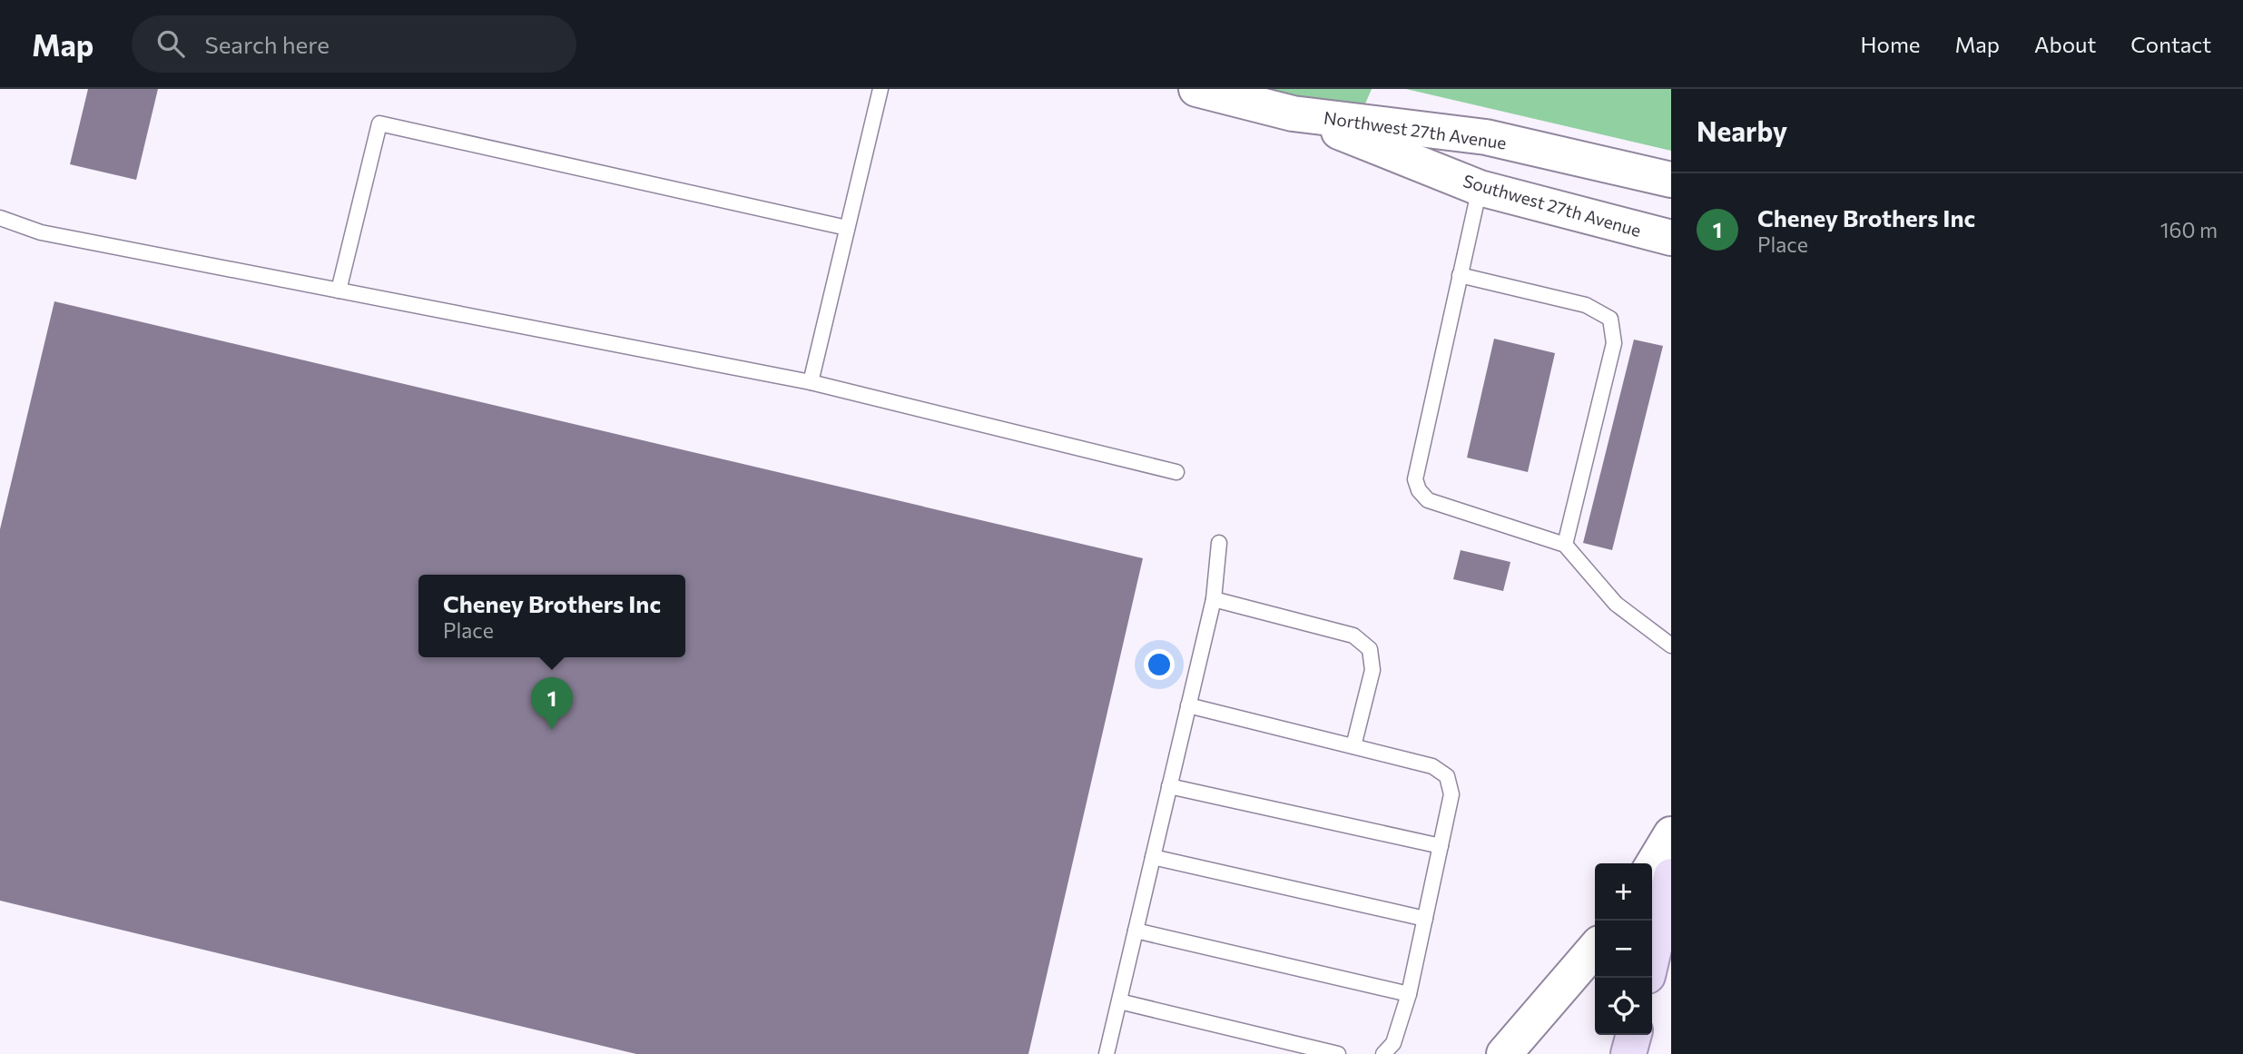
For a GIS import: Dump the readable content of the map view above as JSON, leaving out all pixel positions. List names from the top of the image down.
{
  "streets": {
    "main road": ["Northwest 27th Avenue", "Southwest 27th Avenue"]
  },
  "crossings": [
    ["Northwest 27th Avenue", "Southwest 27th Avenue"]
  ],
  "page": {
    "header": "Map",
    "search": "Search here",
    "nav": [
      "Home",
      "Map",
      "About",
      "Contact"
    ],
    "heading": "Nearby",
    "list": [
      {
        "mark": "1",
        "name": "Cheney Brothers Inc",
        "note": "Place",
        "value": "160 m"
      }
    ],
    "popup": ["Cheney Brothers Inc", "Place"],
    "pins": "1",
    "map_buttons": ["+", "−"]
  }
}
